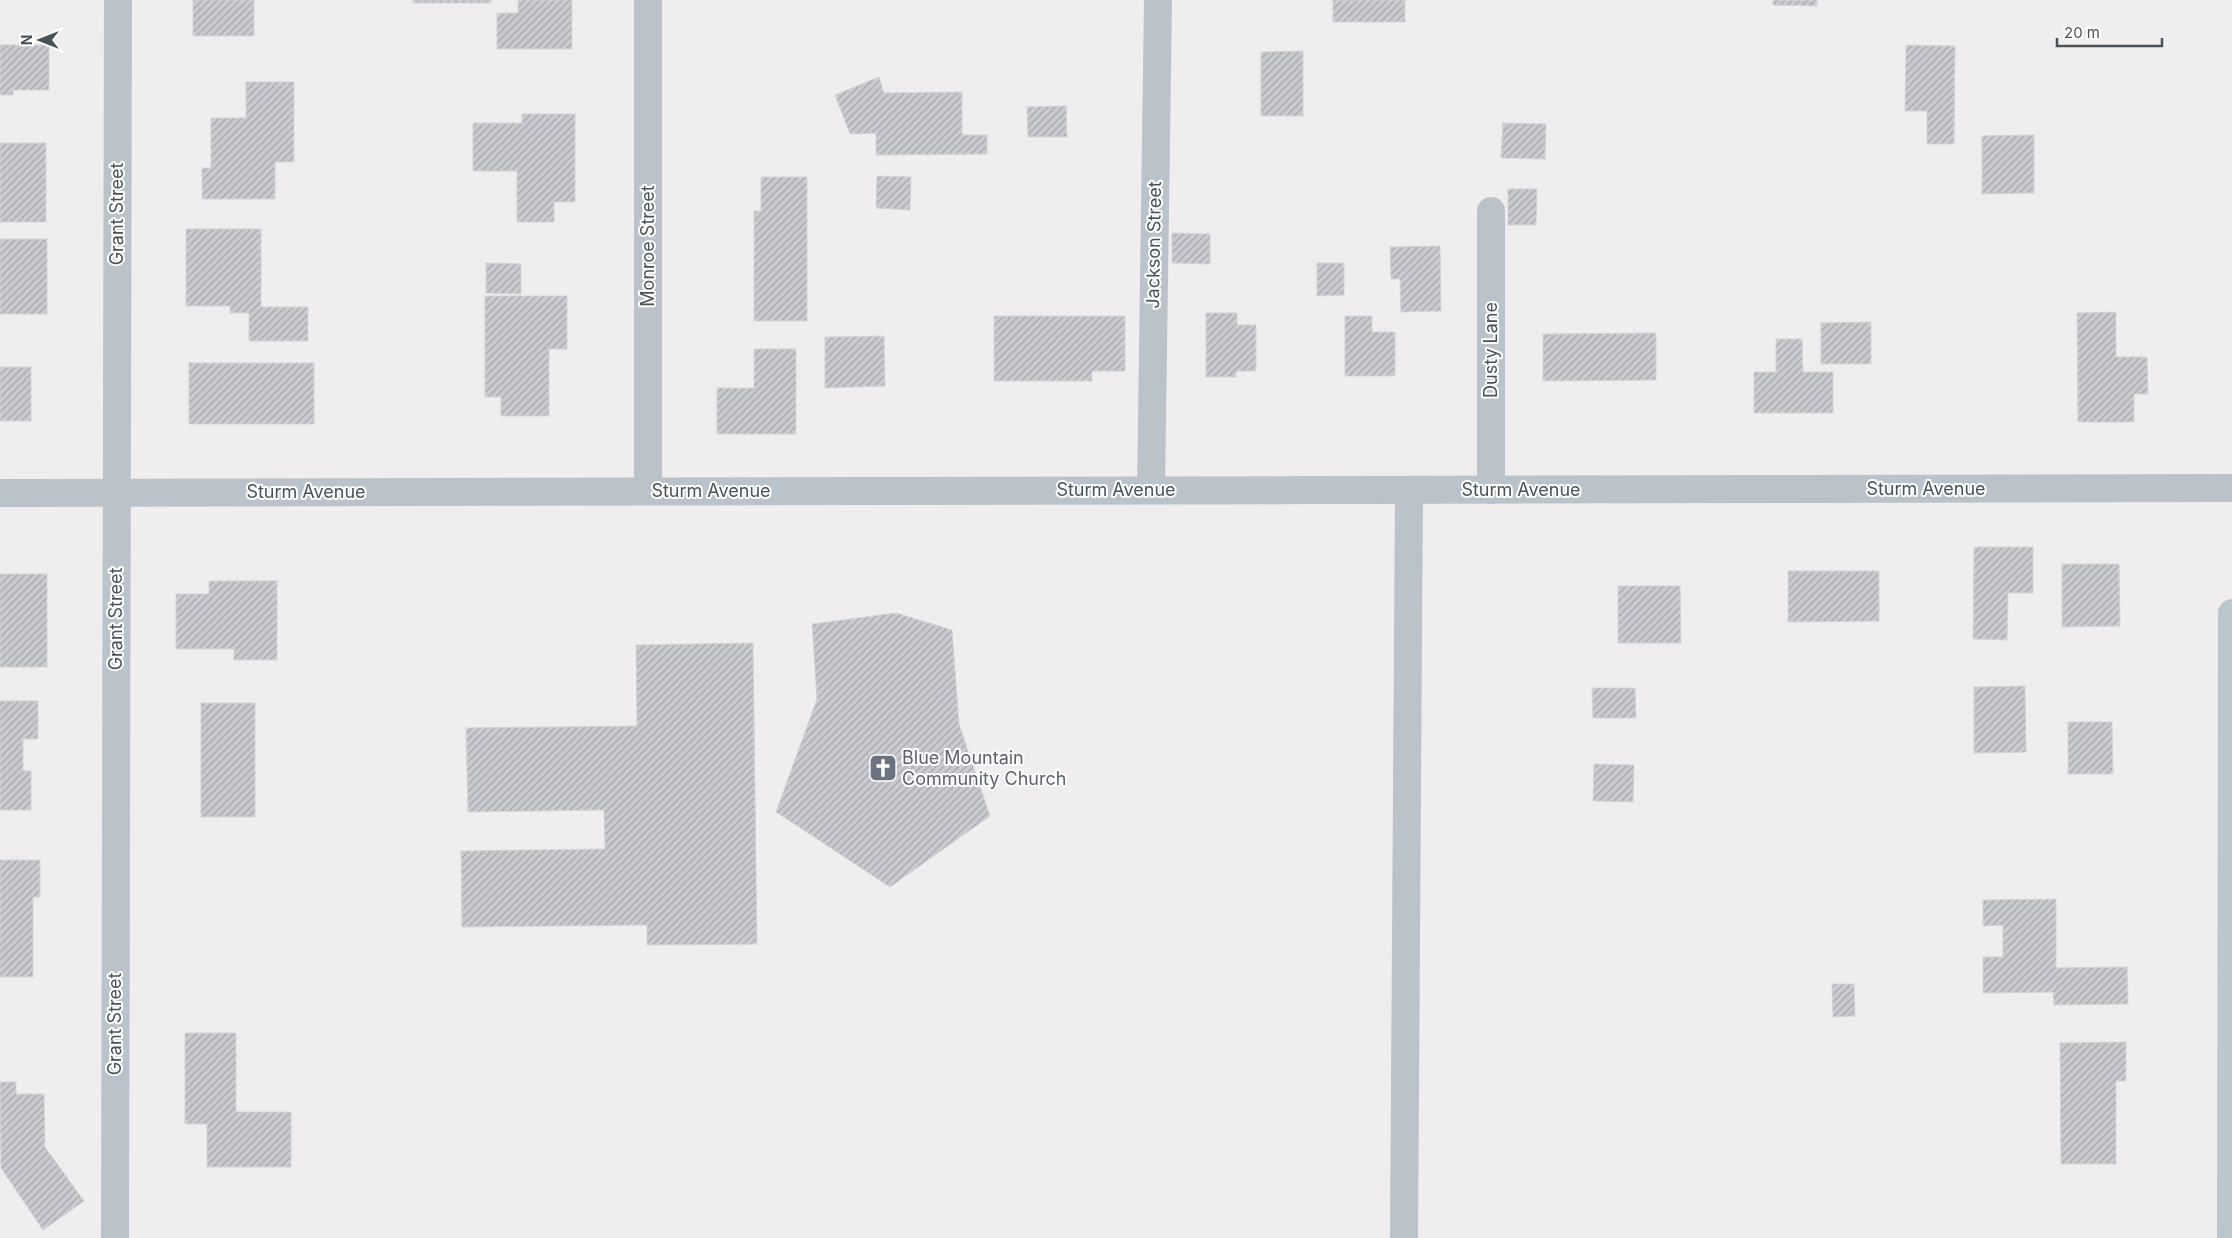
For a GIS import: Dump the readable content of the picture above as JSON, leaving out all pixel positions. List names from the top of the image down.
{
  "streets": {
    "street": [
      "Grant Street",
      "Jackson Street",
      "Monroe Street",
      "Dusty Lane",
      "Sturm Avenue"
    ]
  },
  "crossings": [
    ["Grant Street", "Sturm Avenue"],
    ["Jackson Street", "Sturm Avenue"],
    ["Monroe Street", "Sturm Avenue"],
    ["Dusty Lane", "Sturm Avenue"]
  ],
  "places": {
    "church": ["Blue Mountain Community Church"]
  },
  "scale_bar": "20 m",
  "north": "left"
}
